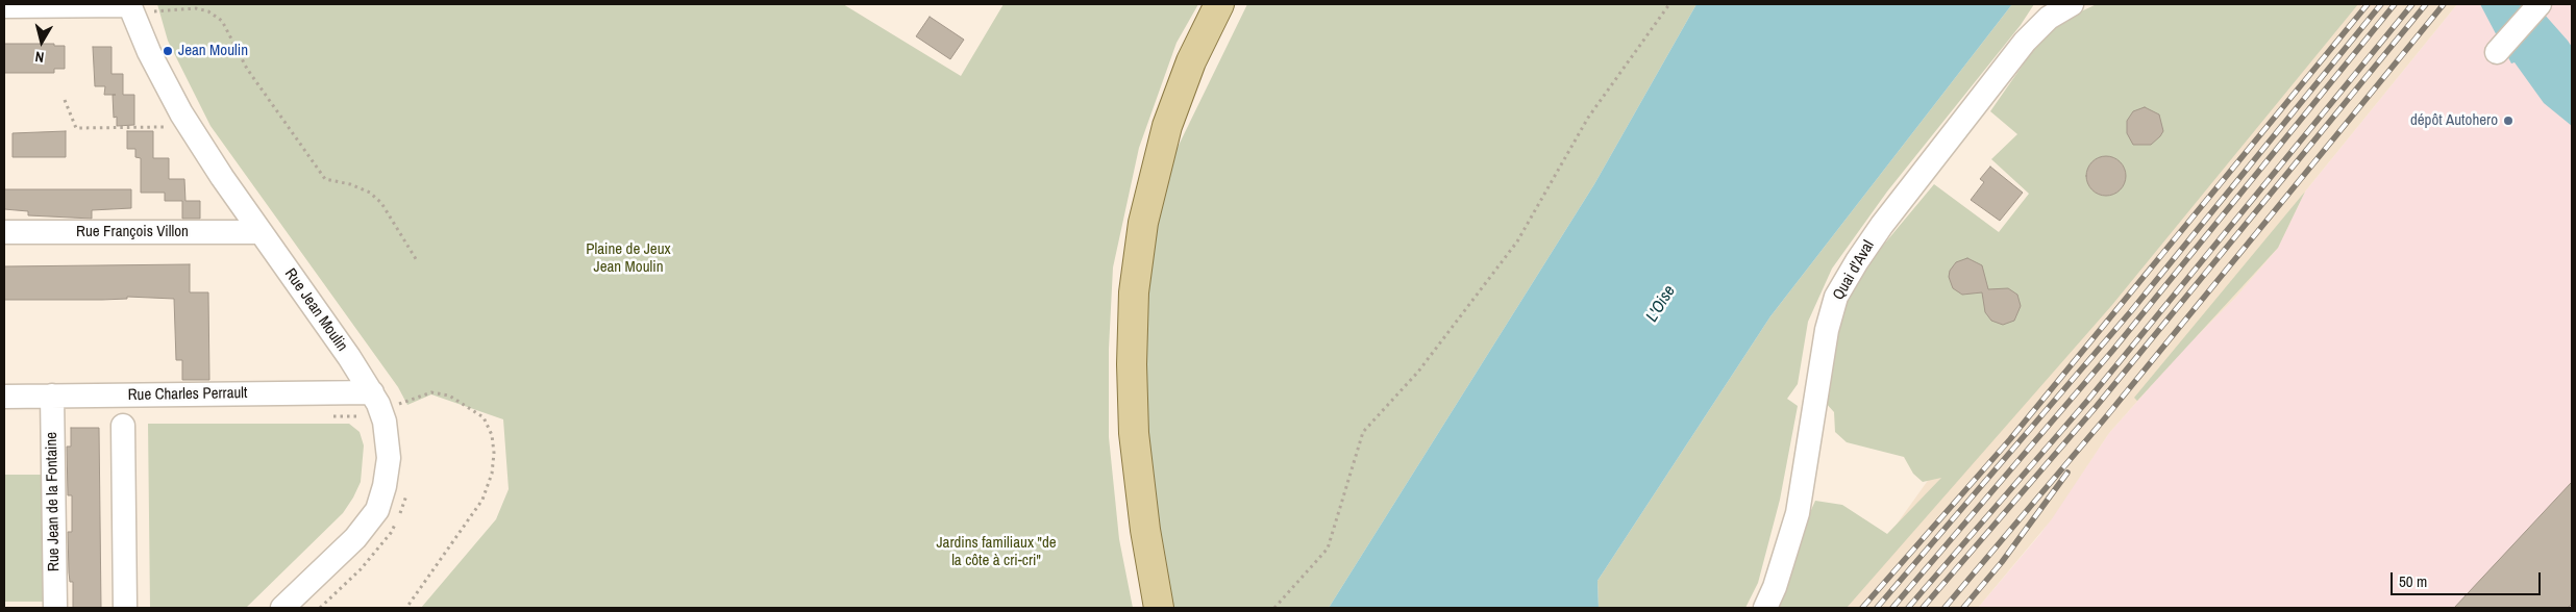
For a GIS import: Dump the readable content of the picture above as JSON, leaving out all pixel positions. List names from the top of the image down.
{
  "streets": {
    "street": [
      "Rue François Villon",
      "Quai d'Aval",
      "Rue Jean Moulin",
      "Rue Charles Perrault",
      "Rue Jean de la Fontaine"
    ]
  },
  "crossings": [
    ["Rue François Villon", "Rue Jean Moulin"],
    ["Rue Jean Moulin", "Rue Charles Perrault"],
    ["Rue Charles Perrault", "Rue Jean de la Fontaine"]
  ],
  "water": ["L'Oise"],
  "parks": ["Plaine de Jeux Jean Moulin", "Jardins familiaux \"de la côte à cri-cri\""],
  "places": ["Jean Moulin", "dépôt Autohero"],
  "scale_bar": "50 m",
  "north": "bottom"
}
